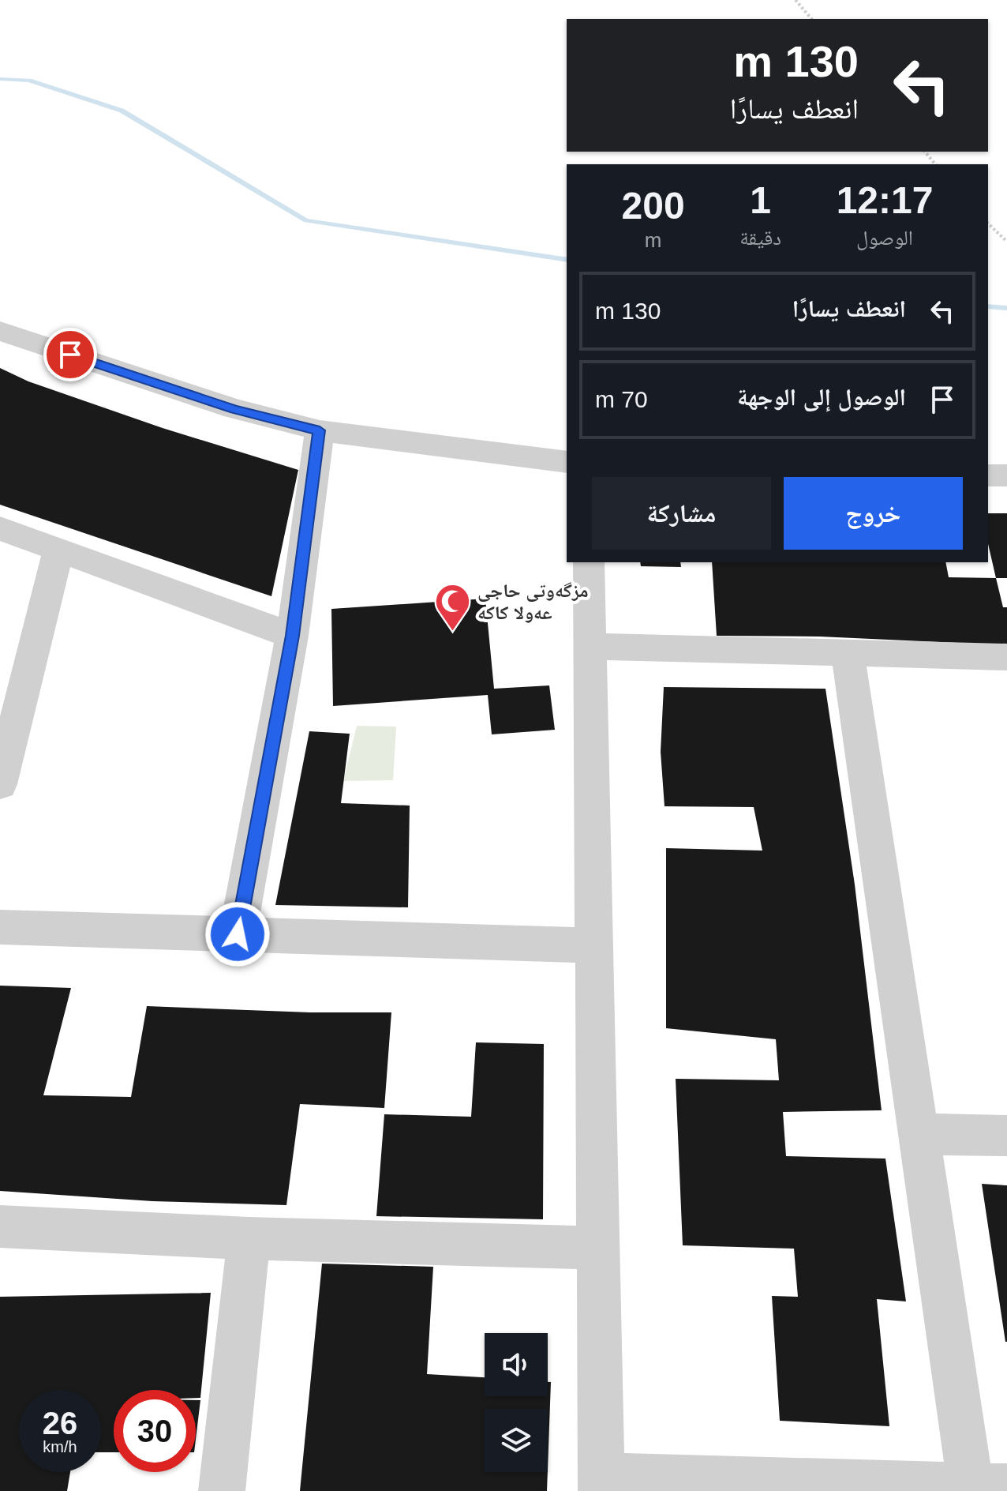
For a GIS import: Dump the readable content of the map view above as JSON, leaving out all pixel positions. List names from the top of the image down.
{
  "places": {
    "mosque": ["مزگەوتی حاجی عەولا کاکە"]
  },
  "page": {
    "turn": ["130 m", "انعطف يسارًا"],
    "eta": [
      "12:17",
      "الوصول",
      "1",
      "دقيقة",
      "200",
      "m"
    ],
    "list": [
      {
        "name": "انعطف يسارًا",
        "value": "130 m"
      },
      {
        "name": "الوصول إلى الوجهة",
        "value": "70 m"
      }
    ],
    "buttons": ["خروج", "مشاركة"],
    "speed": "26 km/h",
    "limit": "30"
  }
}
